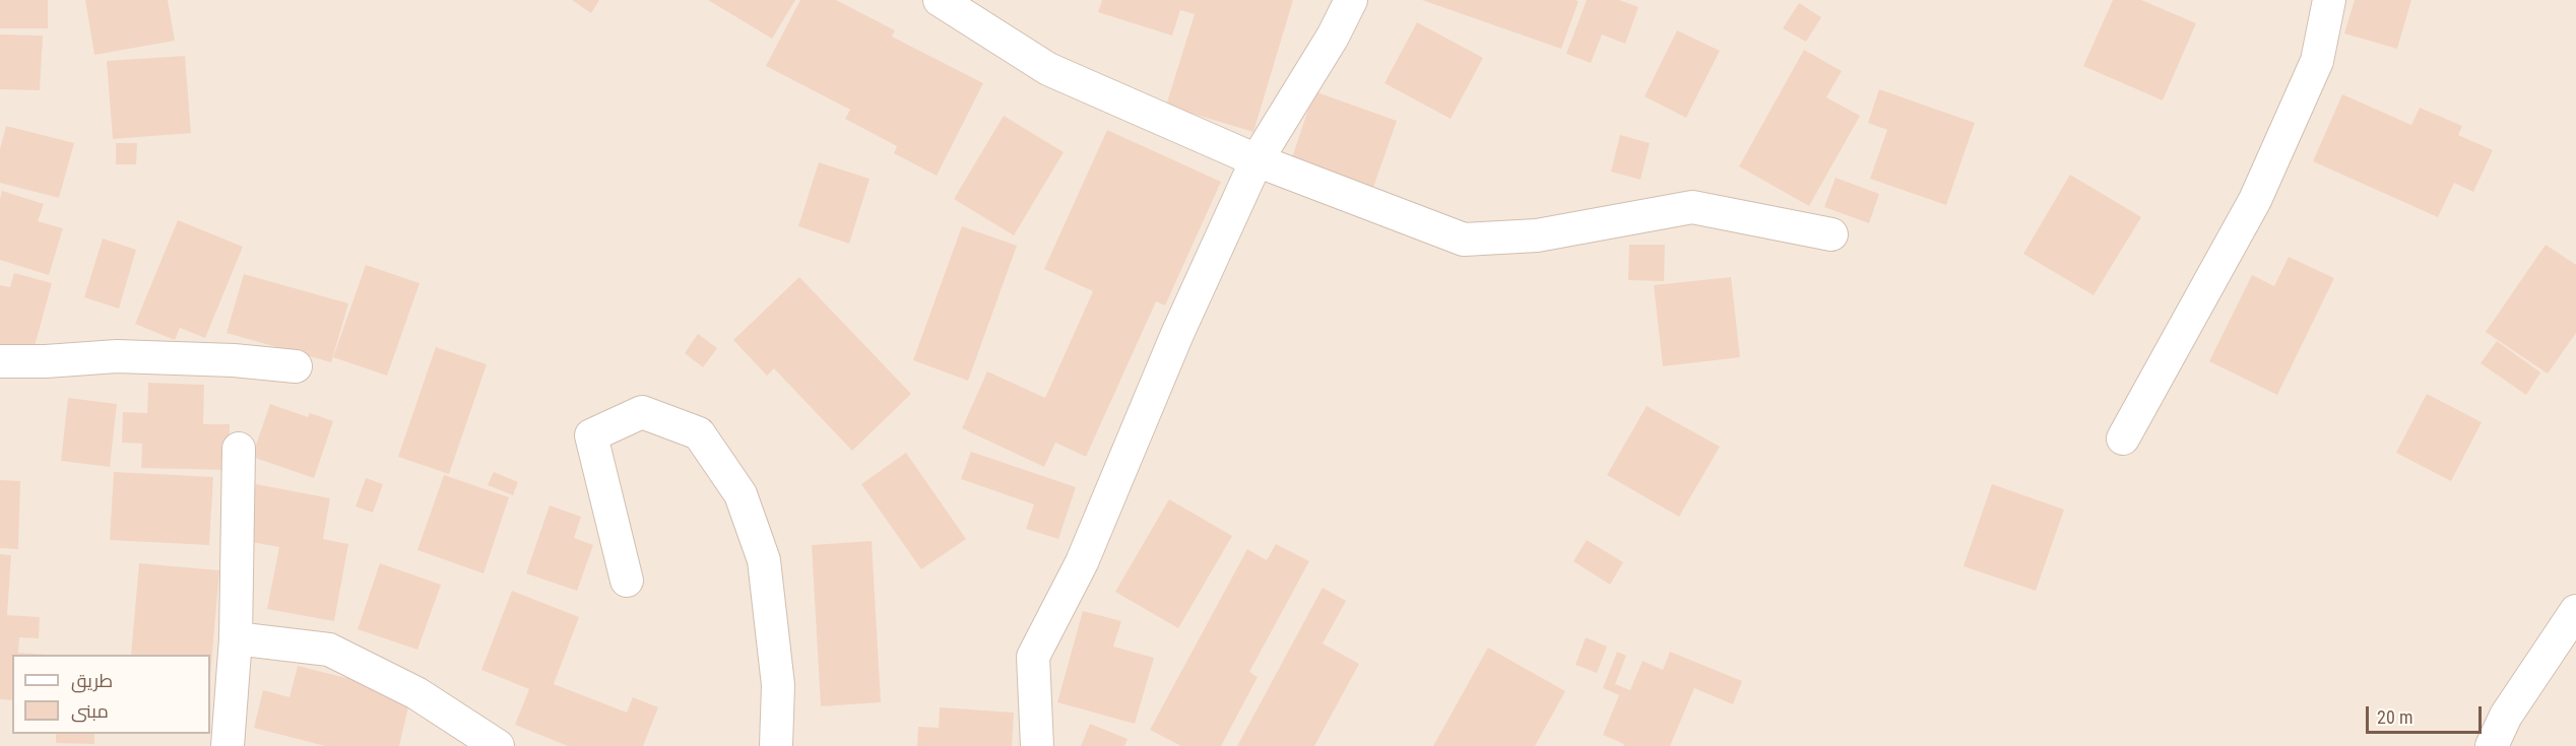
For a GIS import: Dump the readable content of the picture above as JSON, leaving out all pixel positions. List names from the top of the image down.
{
  "legend": ["طريق", "مبنى"],
  "scale_bar": "20 m"
}
